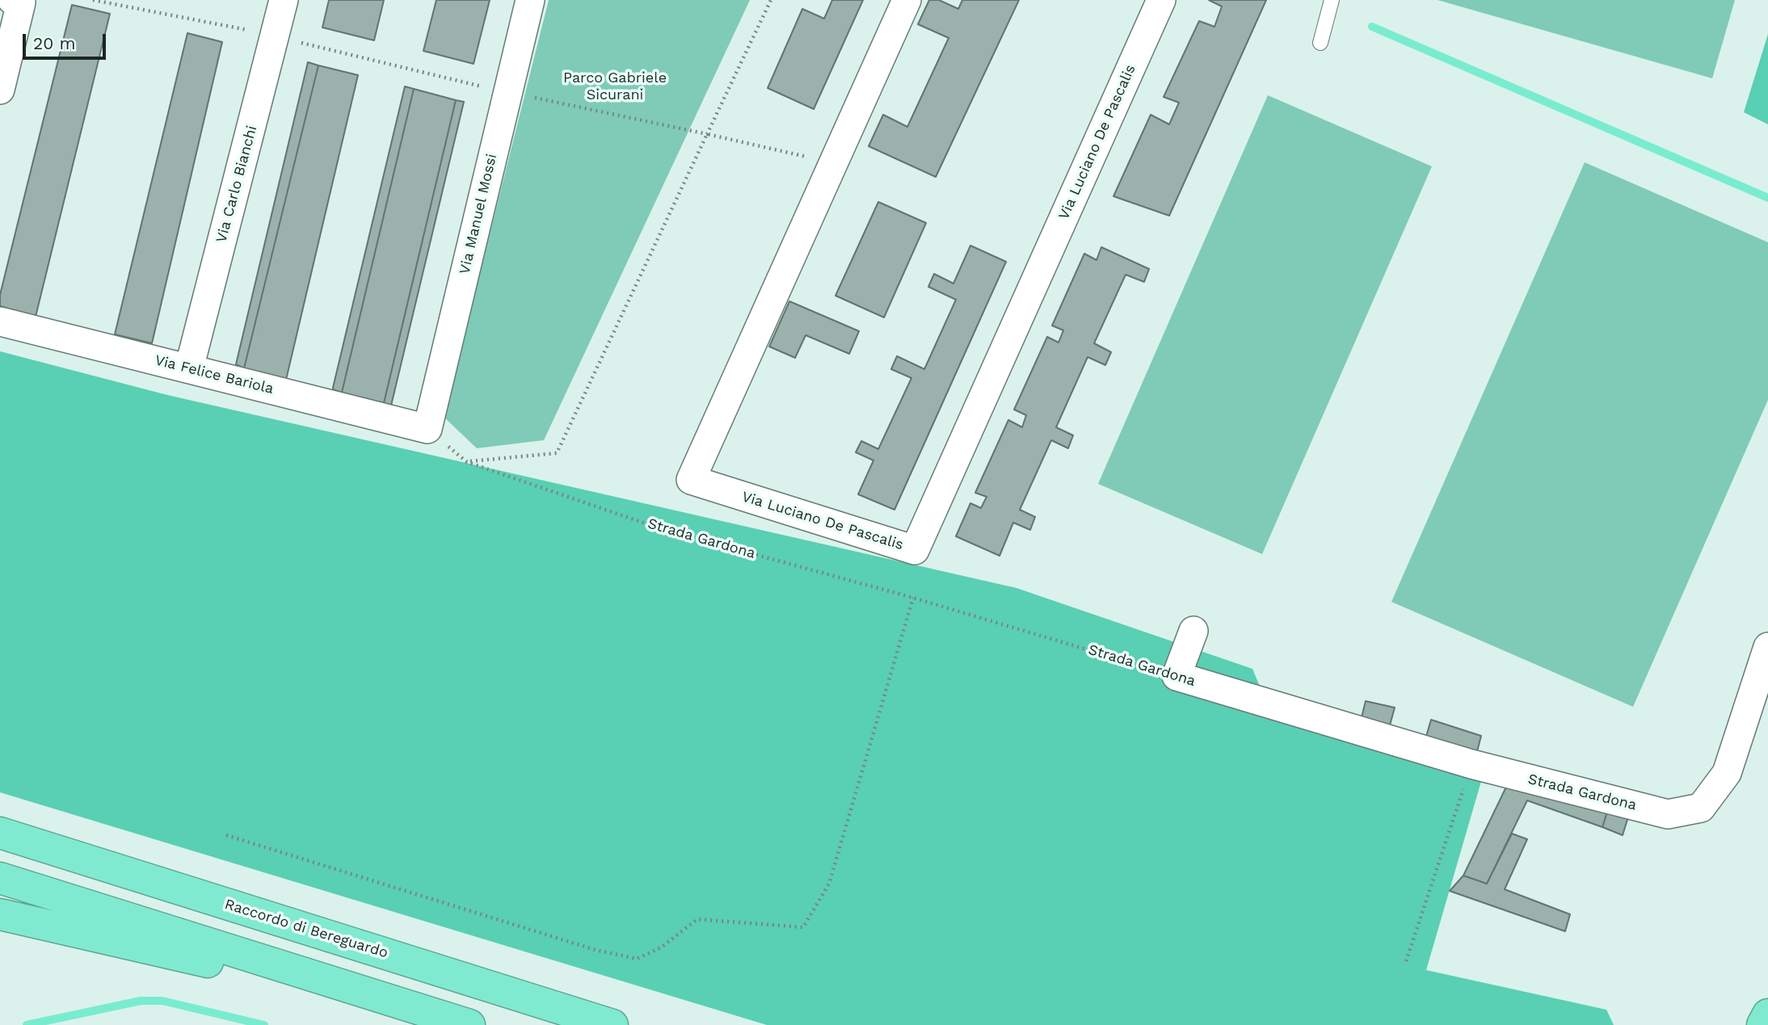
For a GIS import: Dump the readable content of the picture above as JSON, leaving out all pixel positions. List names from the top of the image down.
{
  "streets": {
    "highway": ["Raccordo di Bereguardo"],
    "street": [
      "Via Luciano De Pascalis",
      "Via Carlo Bianchi",
      "Via Manuel Mossi",
      "Via Felice Bariola",
      "Strada Gardona"
    ]
  },
  "crossings": [
    ["Via Carlo Bianchi", "Via Felice Bariola"],
    ["Via Manuel Mossi", "Via Felice Bariola"],
    ["Via Manuel Mossi", "Strada Gardona"],
    ["Via Felice Bariola", "Strada Gardona"]
  ],
  "parks": ["Parco Gabriele Sicurani"],
  "scale_bar": "20 m"
}
